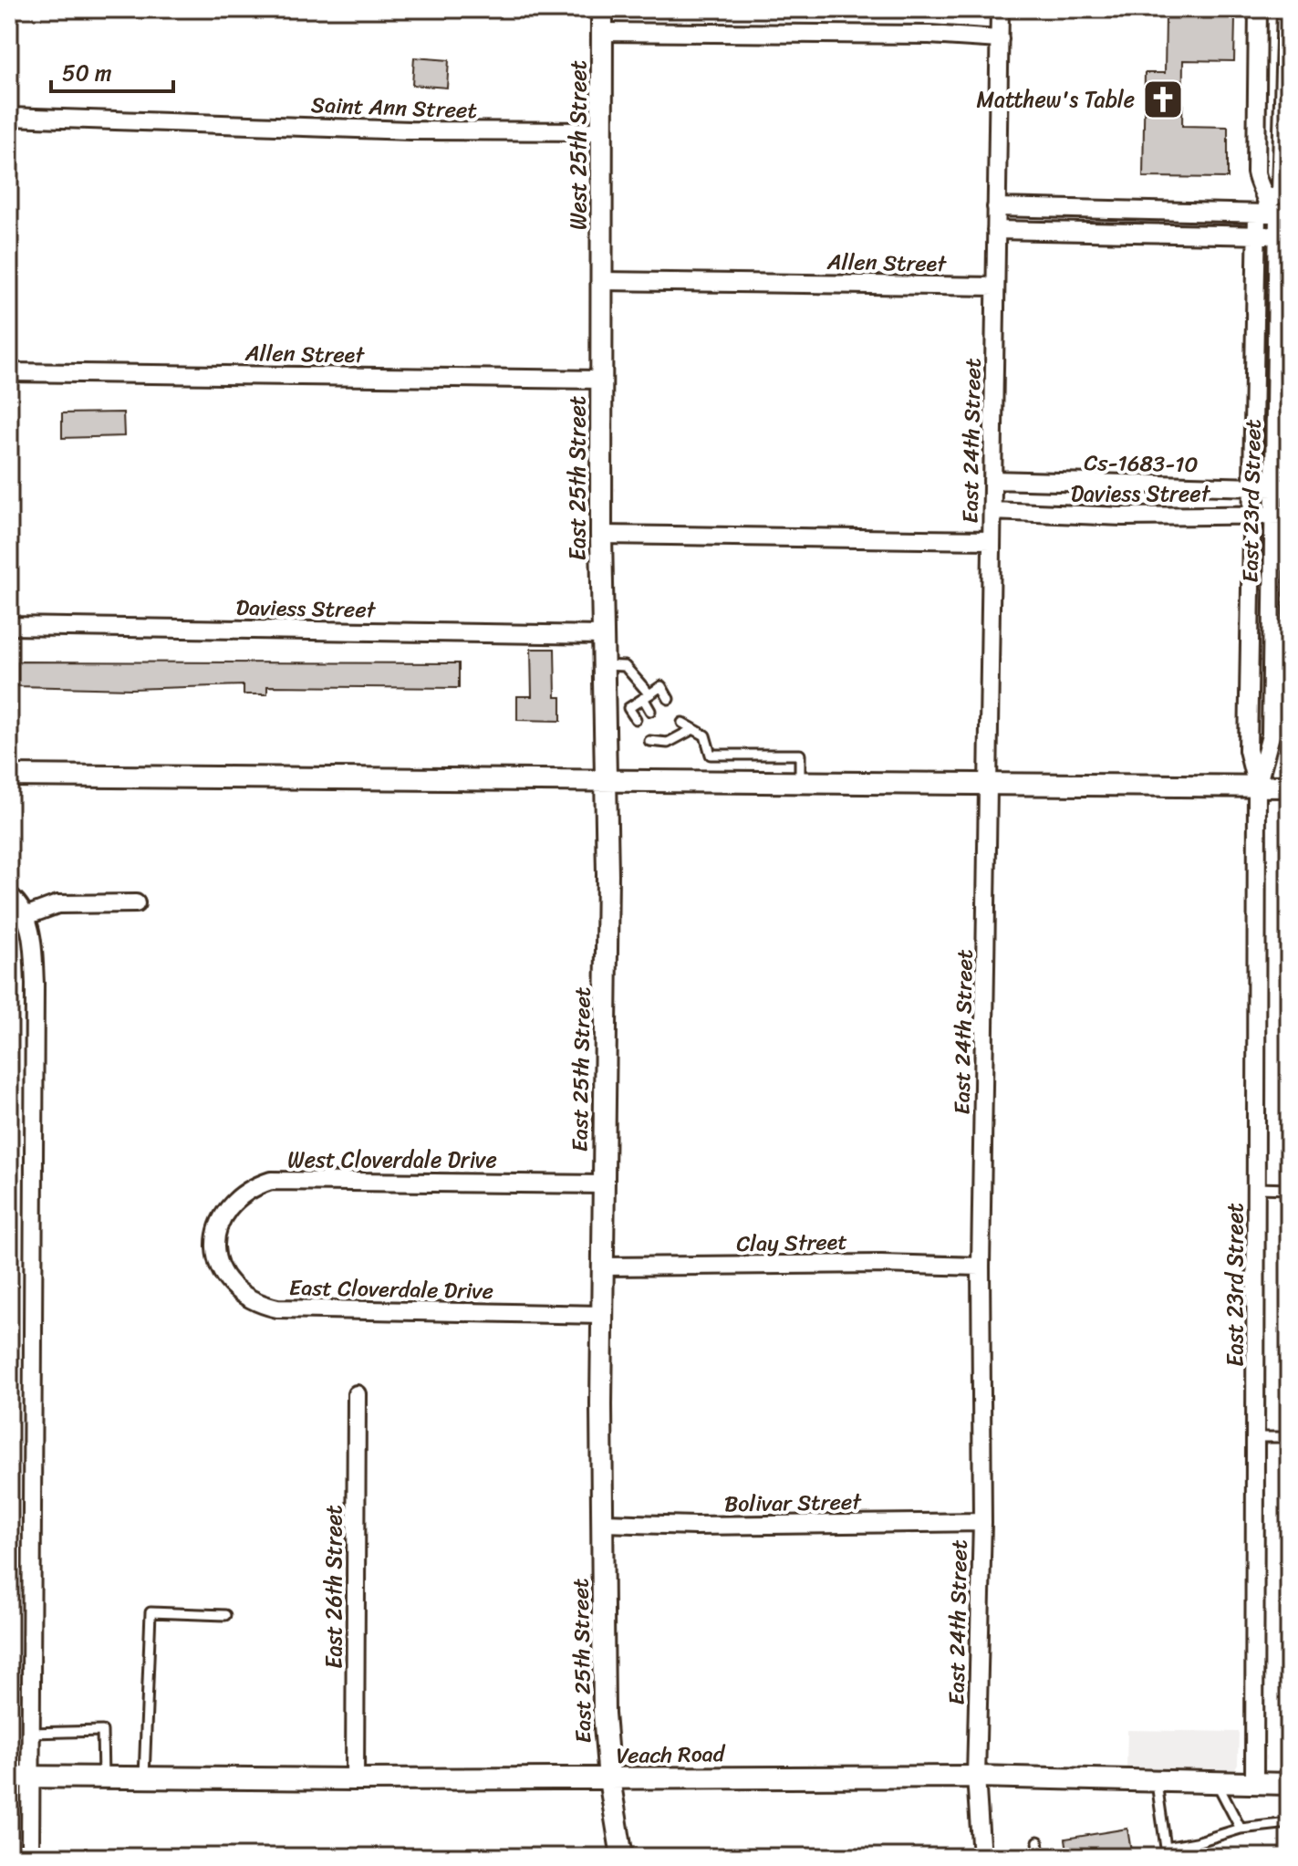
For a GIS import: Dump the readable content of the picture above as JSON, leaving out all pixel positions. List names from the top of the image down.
{
  "streets": {
    "street": [
      "Saint Ann Street",
      "West 25th Street",
      "Allen Street",
      "East 24th Street",
      "Cs-1683-10",
      "East 25th Street",
      "Daviess Street",
      "East 23rd Street",
      "West Cloverdale Drive",
      "Clay Street",
      "East Cloverdale Drive",
      "Bolivar Street",
      "East 26th Street",
      "Veach Road"
    ]
  },
  "crossings": [
    ["Saint Ann Street", "West 25th Street"],
    ["West 25th Street", "Allen Street"],
    ["West 25th Street", "East 25th Street"],
    ["Allen Street", "East 24th Street"],
    ["Allen Street", "East 25th Street"],
    ["East 24th Street", "Cs-1683-10"],
    ["East 24th Street", "Daviess Street"],
    ["East 24th Street", "Clay Street"],
    ["East 24th Street", "Bolivar Street"],
    ["East 24th Street", "Veach Road"],
    ["Cs-1683-10", "East 23rd Street"],
    ["East 25th Street", "Daviess Street"],
    ["East 25th Street", "West Cloverdale Drive"],
    ["East 25th Street", "Clay Street"],
    ["East 25th Street", "East Cloverdale Drive"],
    ["East 25th Street", "Bolivar Street"],
    ["East 25th Street", "Veach Road"],
    ["Daviess Street", "East 23rd Street"],
    ["East 23rd Street", "Veach Road"],
    ["West Cloverdale Drive", "East Cloverdale Drive"],
    ["East 26th Street", "Veach Road"]
  ],
  "places": {
    "church": ["Matthew's Table"]
  },
  "scale_bar": "50 m"
}
